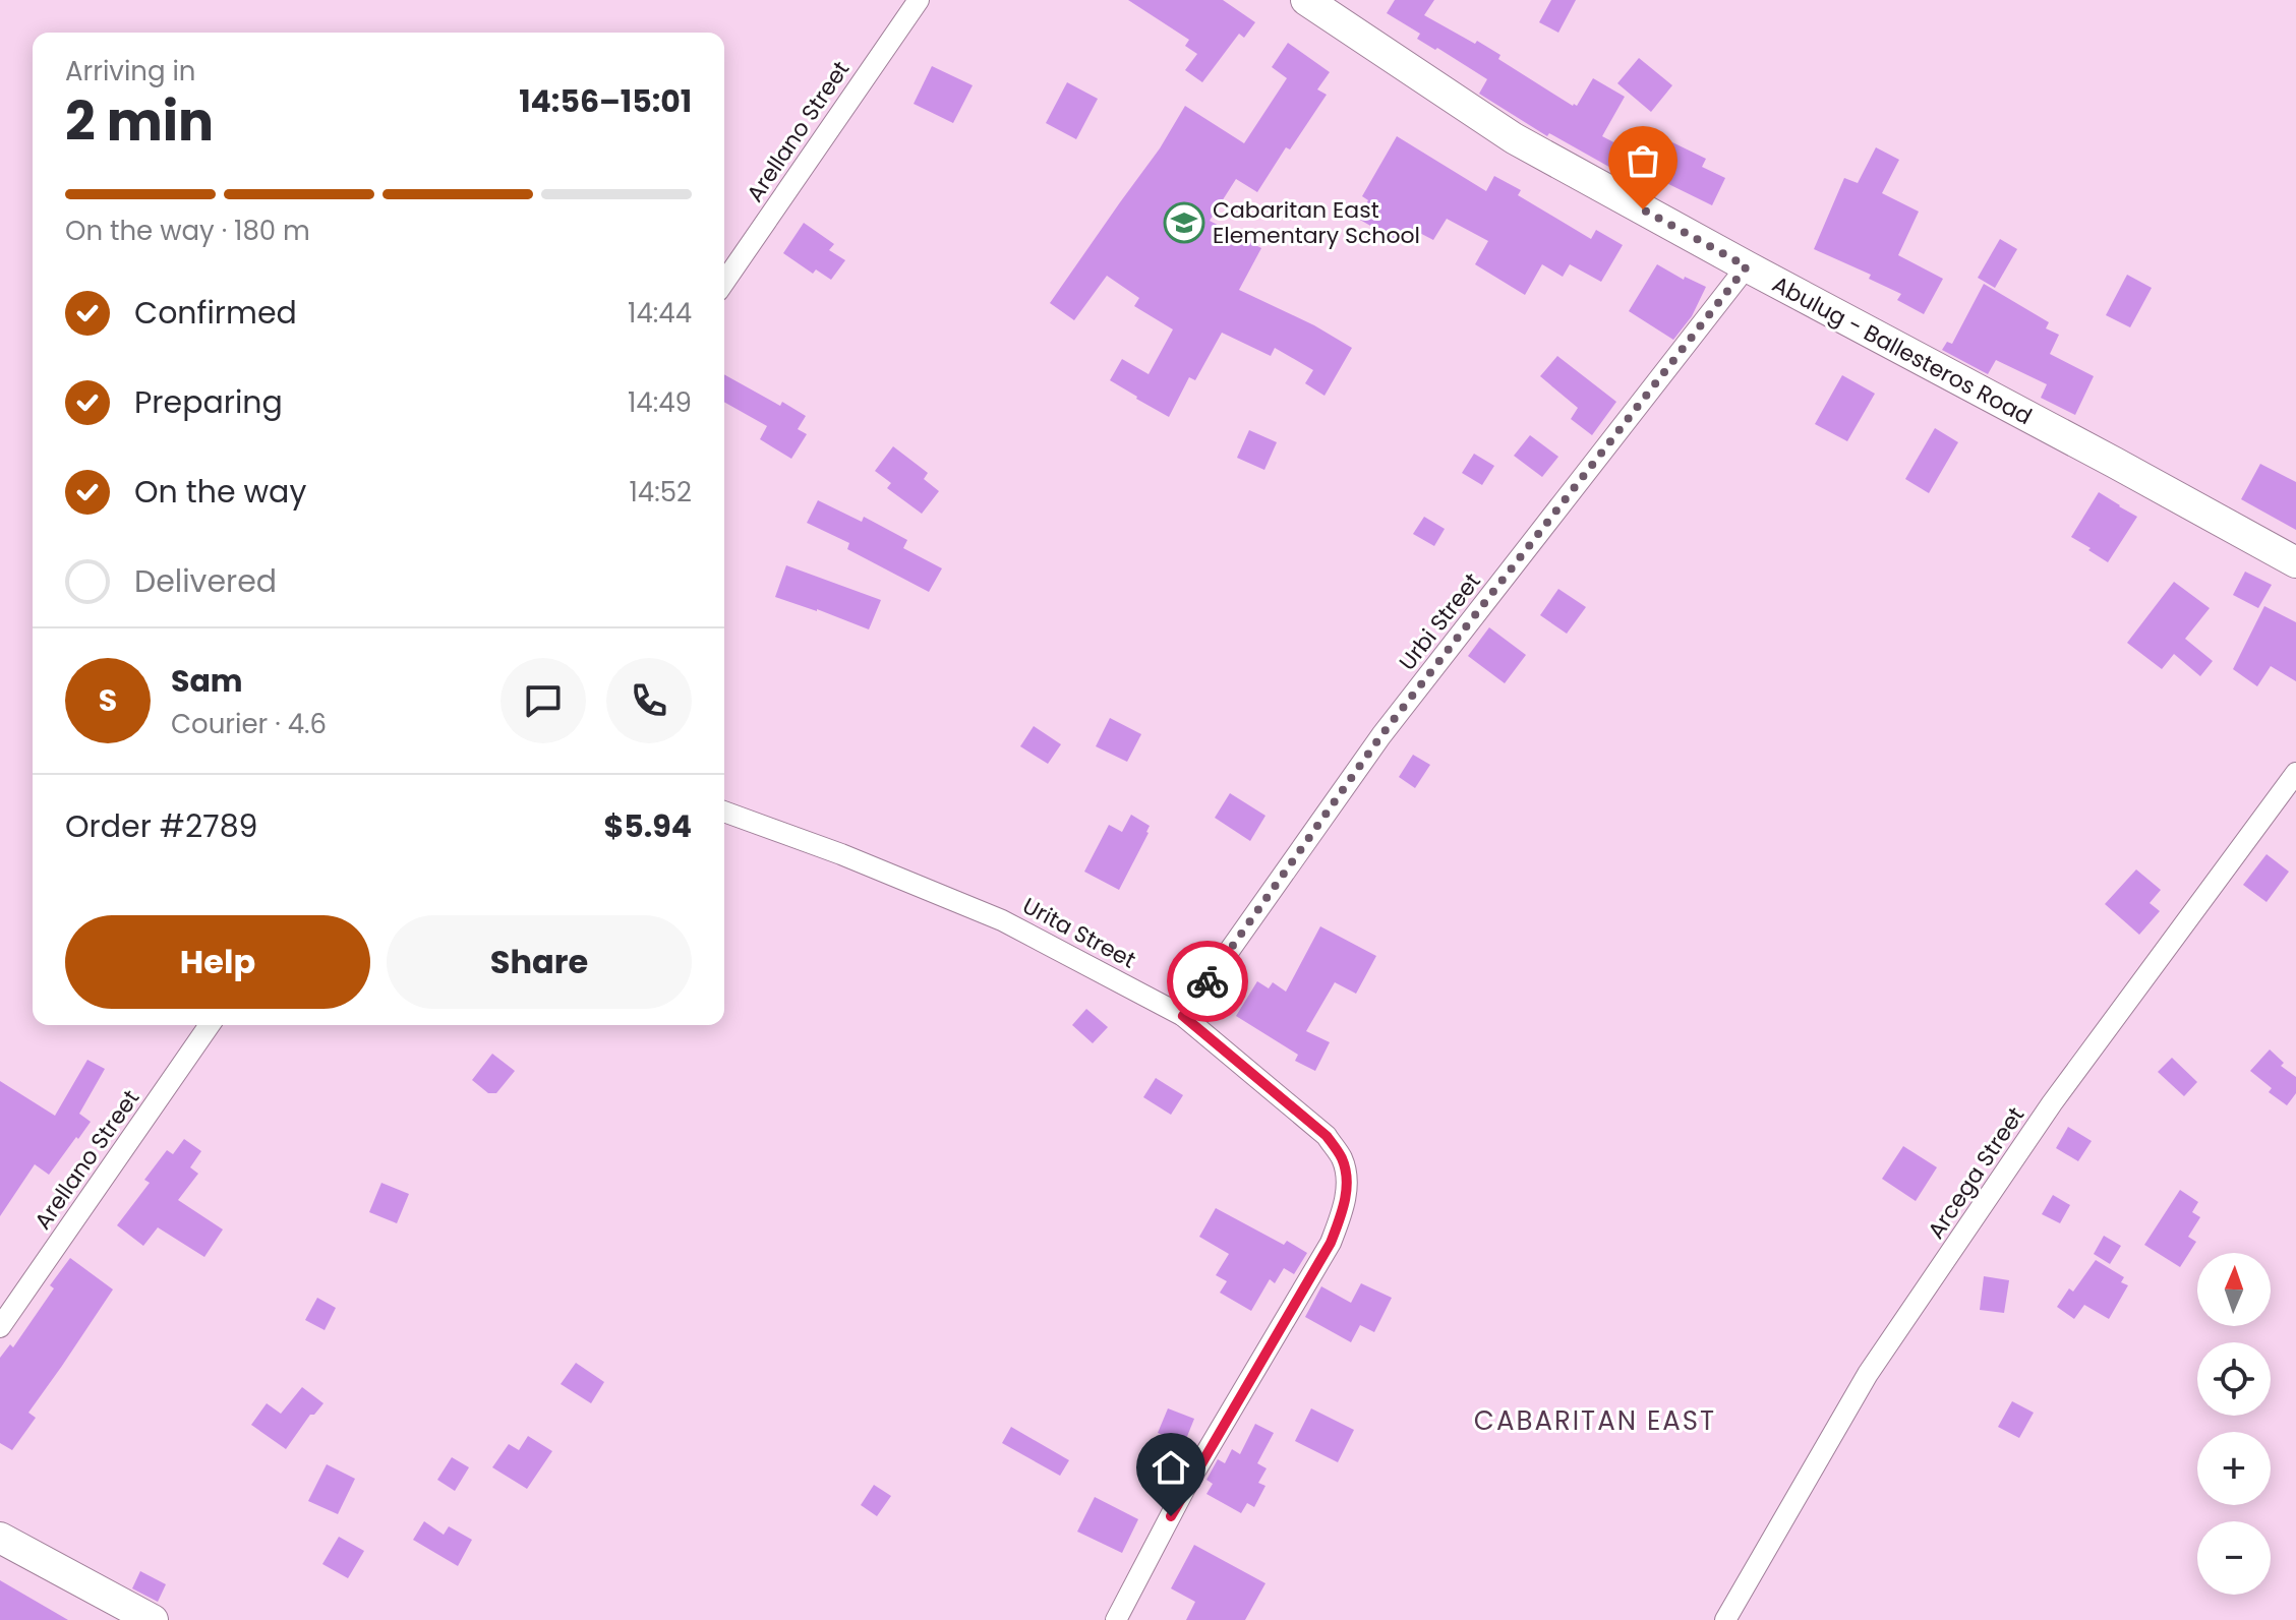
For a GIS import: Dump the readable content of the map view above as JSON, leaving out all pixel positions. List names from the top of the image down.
{
  "streets": {
    "main road": ["Abulug - Ballesteros Road"],
    "street": [
      "Arellano Street",
      "Urbi Street",
      "Urita Street",
      "Arcega Street"
    ]
  },
  "crossings": [
    ["Abulug - Ballesteros Road", "Urbi Street"],
    ["Urbi Street", "Urita Street"]
  ],
  "districts": ["CABARITAN EAST"],
  "places": {
    "school or university": ["Cabaritan East Elementary School"]
  },
  "north": "top",
  "page": {
    "heading": ["2 min", "Arriving in", "14:56–15:01"],
    "panel": [
      "Sam",
      "Courier · 4.6",
      "Order #2789",
      "$5.94"
    ],
    "bar": "On the way · 180 m",
    "list": [
      ["Confirmed", "14:44"],
      ["Preparing", "14:49"],
      ["On the way", "14:52"],
      "Delivered"
    ],
    "round": "S",
    "buttons": ["Help", "Share"],
    "map_buttons": ["+", "−"]
  }
}
